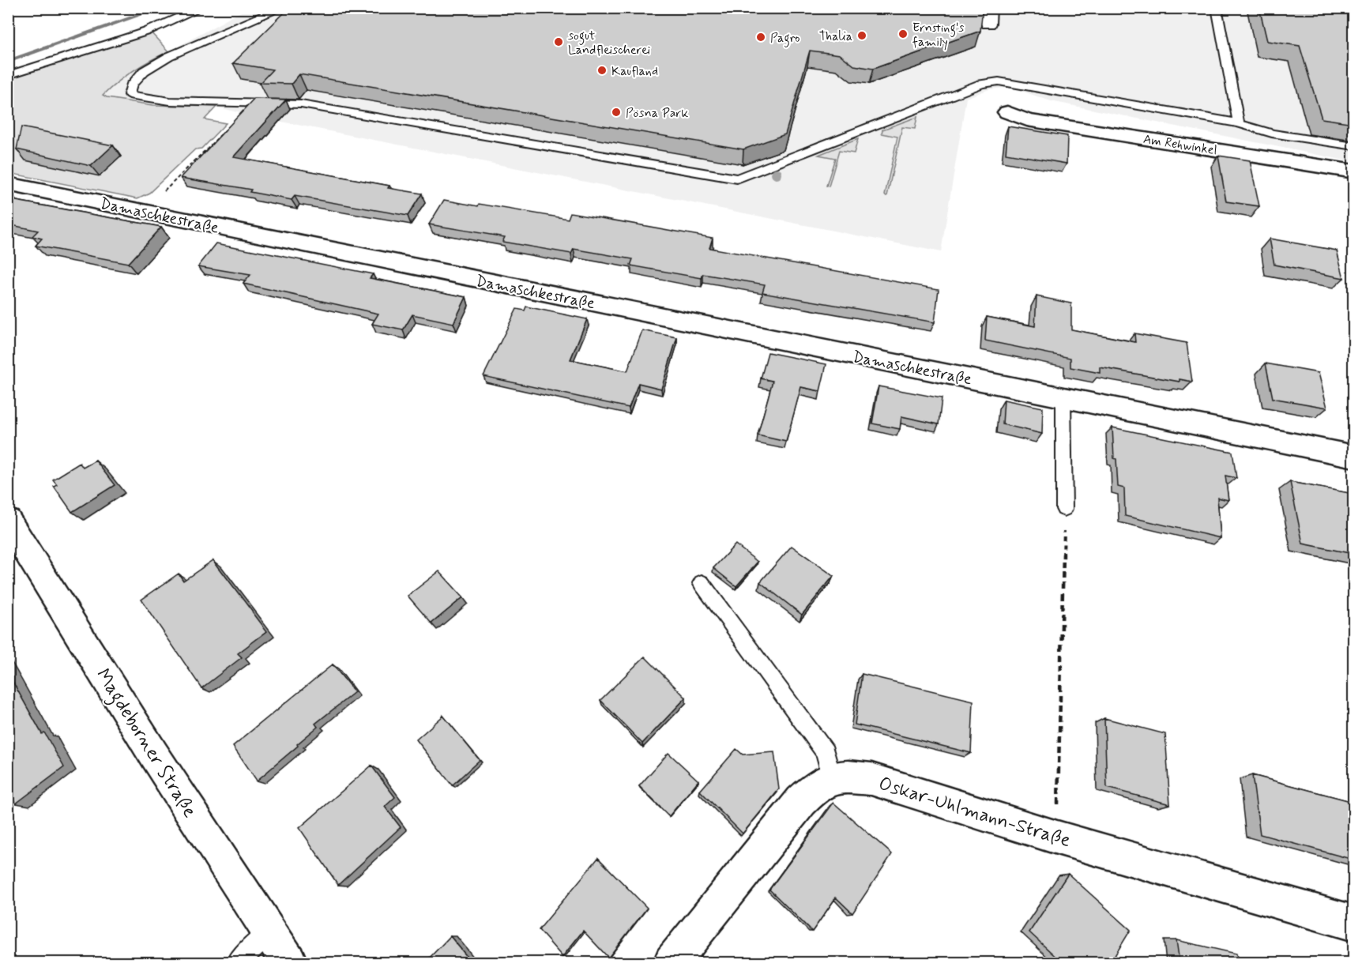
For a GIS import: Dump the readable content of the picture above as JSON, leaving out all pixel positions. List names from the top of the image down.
{
  "streets": {
    "street": [
      "Am Rehwinkel",
      "Damaschkestraße",
      "Magdeborner Straße",
      "Oskar-Uhlmann-Straße"
    ]
  },
  "places": [
    "Ernsting's family",
    "Thalia",
    "Pagro",
    "sogut Landfleischerei",
    "Kaufland",
    "Pösna Park"
  ]
}
